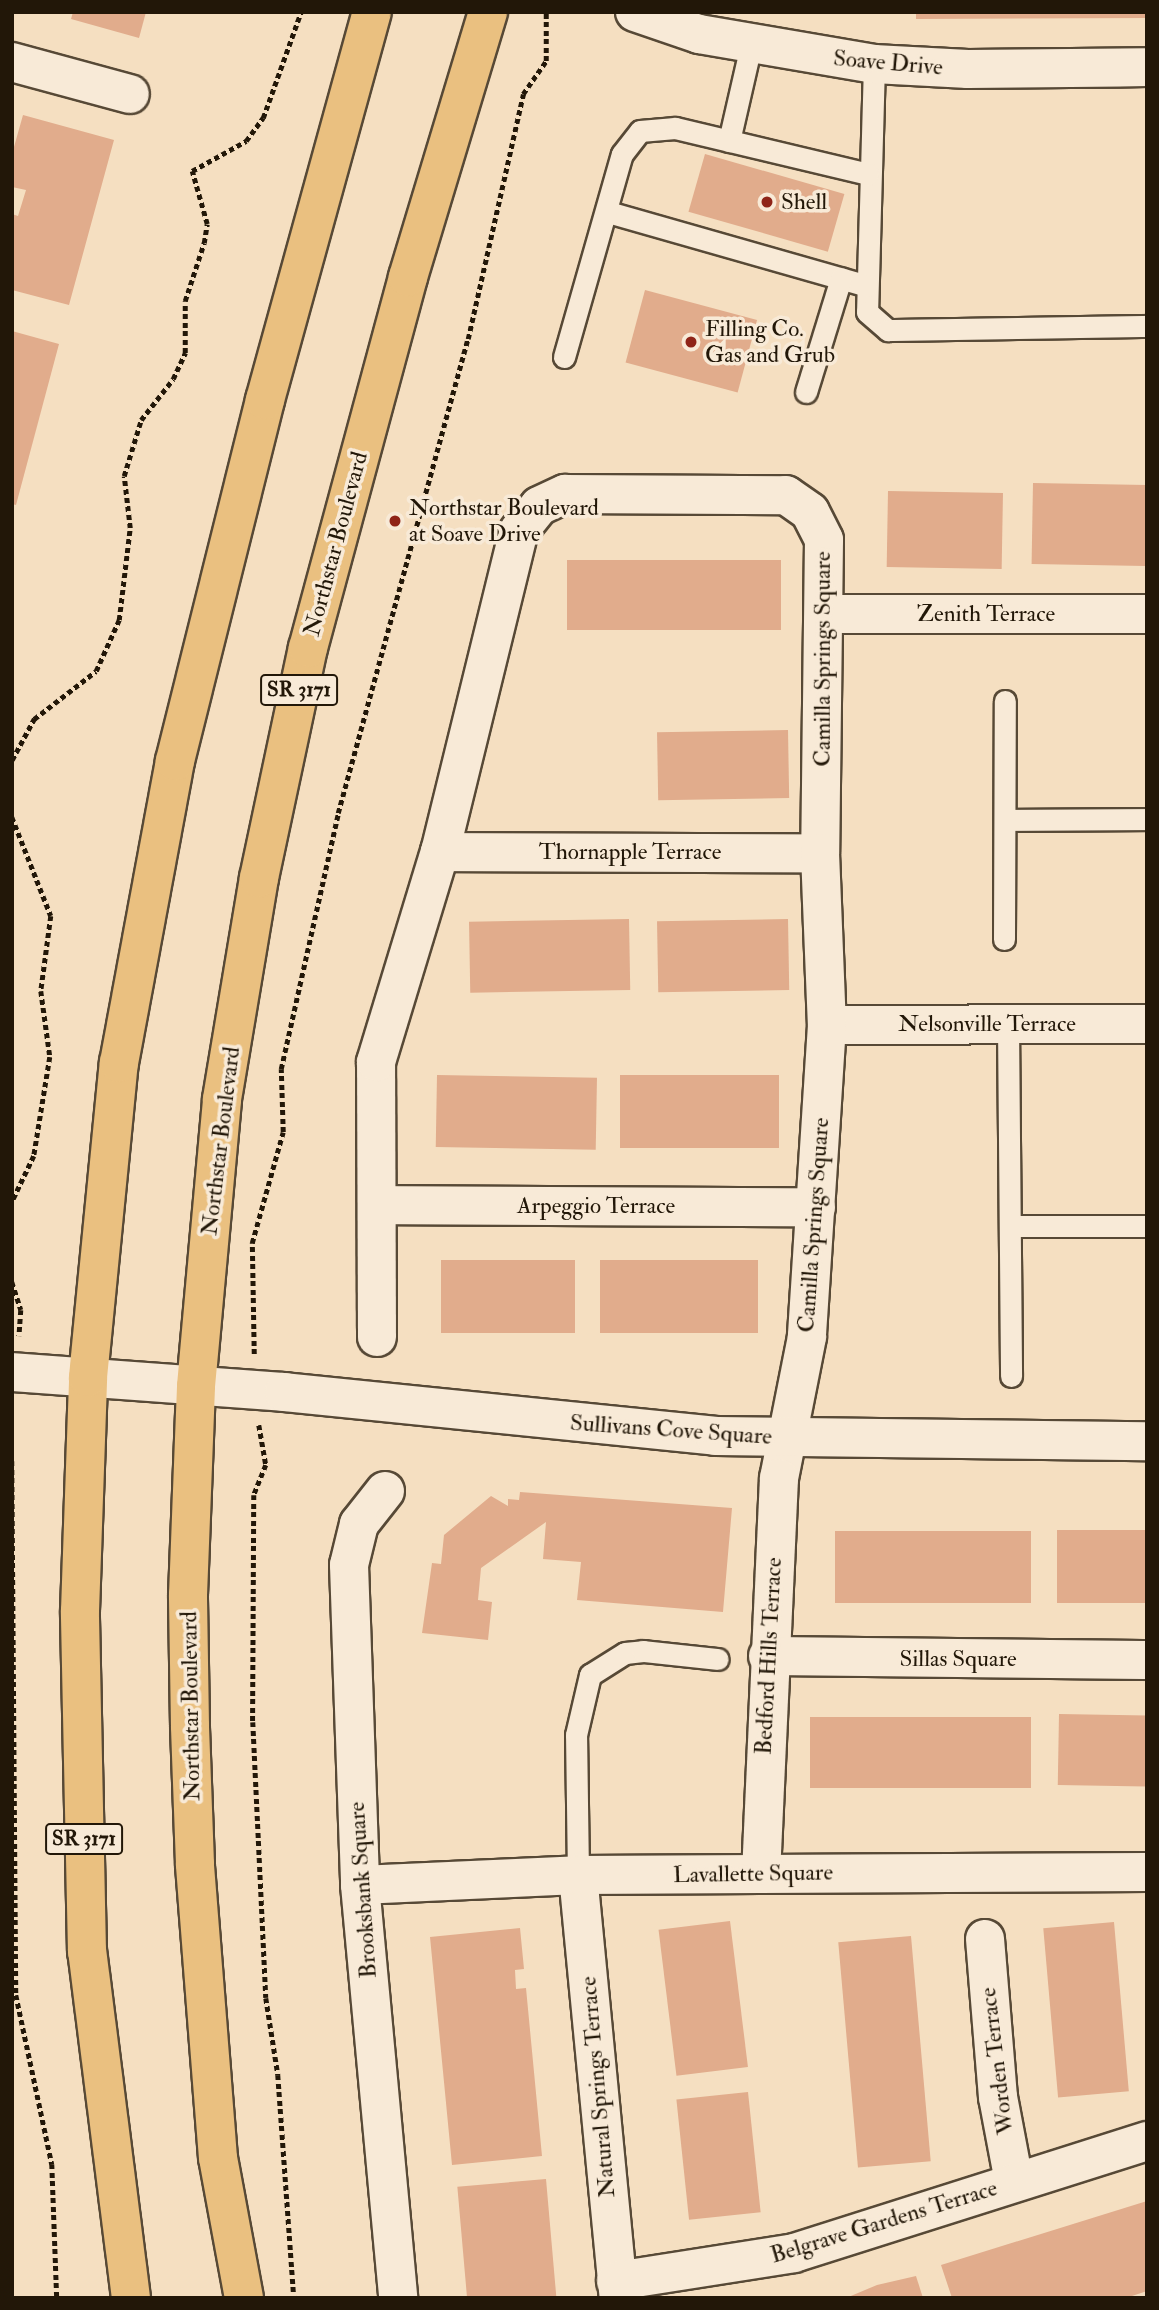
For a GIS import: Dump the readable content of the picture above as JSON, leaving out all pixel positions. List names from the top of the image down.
{
  "streets": {
    "main road": ["Northstar Boulevard", "SR 3171"],
    "street": [
      "Soave Drive",
      "Zenith Terrace",
      "Camilla Springs Square",
      "Thornapple Terrace",
      "Nelsonville Terrace",
      "Arpeggio Terrace",
      "Sullivans Cove Square",
      "Bedford Hills Terrace",
      "Sillas Square",
      "Lavallette Square",
      "Brooksbank Square",
      "Worden Terrace",
      "Natural Springs Terrace",
      "Belgrave Gardens Terrace"
    ]
  },
  "crossings": [
    ["Northstar Boulevard", "Sullivans Cove Square"],
    ["Zenith Terrace", "Camilla Springs Square"],
    ["Camilla Springs Square", "Thornapple Terrace"],
    ["Camilla Springs Square", "Nelsonville Terrace"],
    ["Camilla Springs Square", "Arpeggio Terrace"],
    ["Camilla Springs Square", "Sullivans Cove Square"],
    ["Camilla Springs Square", "Bedford Hills Terrace"],
    ["SR 3171", "Sullivans Cove Square"],
    ["Sullivans Cove Square", "Bedford Hills Terrace"],
    ["Bedford Hills Terrace", "Sillas Square"],
    ["Bedford Hills Terrace", "Lavallette Square"],
    ["Lavallette Square", "Brooksbank Square"],
    ["Lavallette Square", "Natural Springs Terrace"],
    ["Worden Terrace", "Belgrave Gardens Terrace"],
    ["Natural Springs Terrace", "Belgrave Gardens Terrace"]
  ],
  "places": ["Shell", "Filling Co. Gas and Grub", "Northstar Boulevard at Soave Drive"]
}
